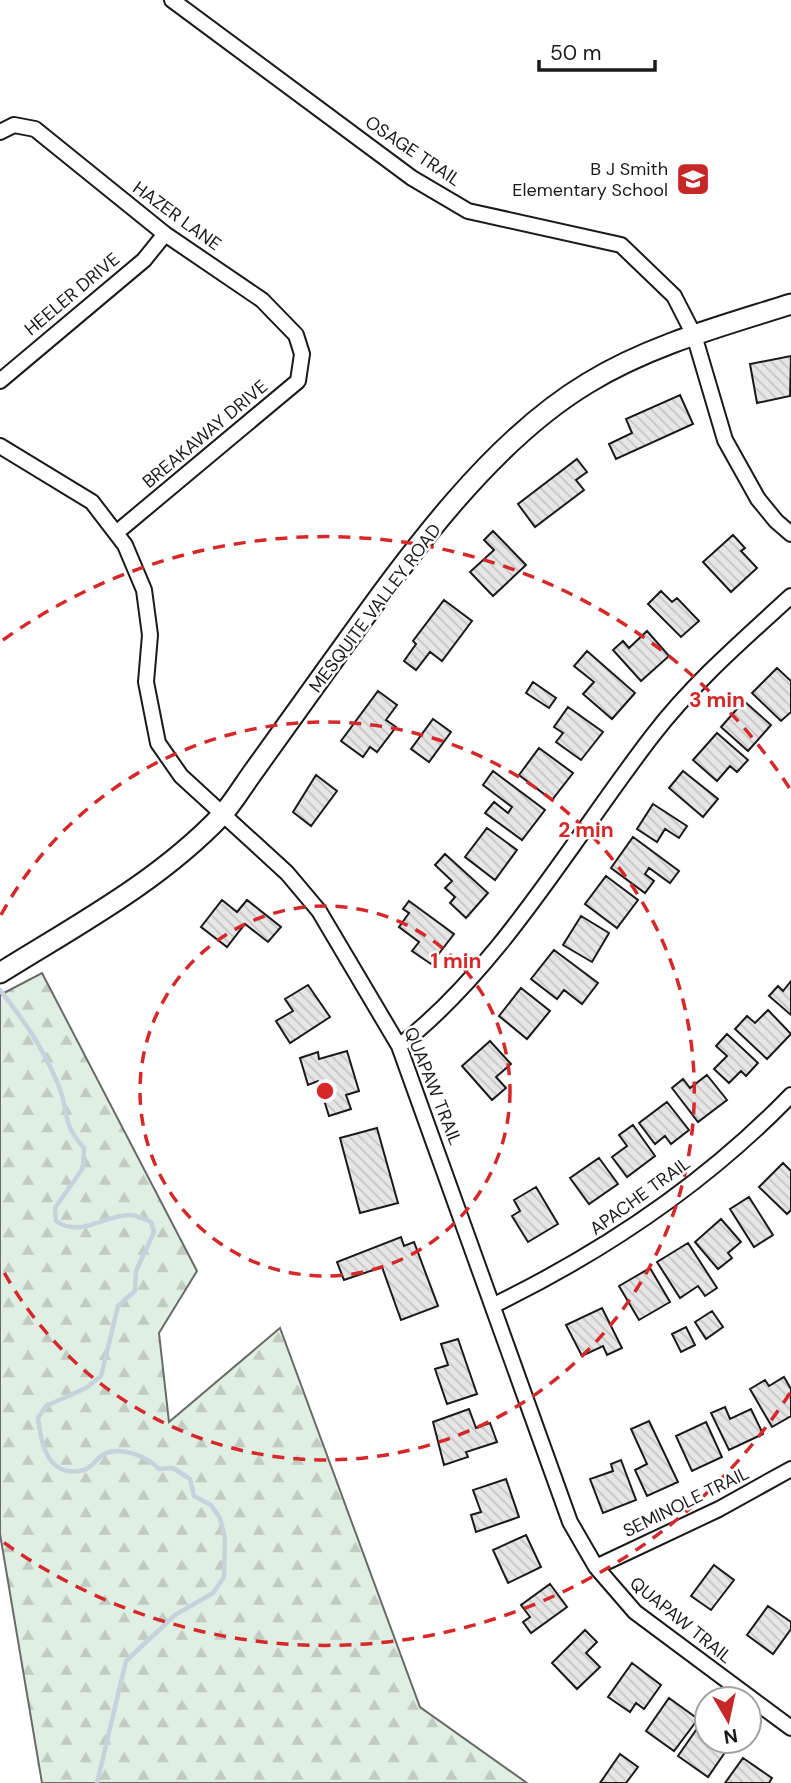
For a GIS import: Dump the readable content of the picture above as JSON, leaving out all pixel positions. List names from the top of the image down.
{
  "streets": {
    "street": [
      "OSAGE TRAIL",
      "HAZER LANE",
      "HEELER DRIVE",
      "BREAKAWAY DRIVE",
      "MESQUITE VALLEY ROAD",
      "QUAPAW TRAIL",
      "APACHE TRAIL",
      "SEMINOLE TRAIL"
    ]
  },
  "crossings": [
    ["OSAGE TRAIL", "MESQUITE VALLEY ROAD"],
    ["HAZER LANE", "HEELER DRIVE"],
    ["HAZER LANE", "BREAKAWAY DRIVE"],
    ["BREAKAWAY DRIVE", "QUAPAW TRAIL"],
    ["MESQUITE VALLEY ROAD", "QUAPAW TRAIL"],
    ["QUAPAW TRAIL", "APACHE TRAIL"],
    ["QUAPAW TRAIL", "SEMINOLE TRAIL"]
  ],
  "places": {
    "school or university": ["B J Smith Elementary School"]
  },
  "scale_bar": "50 m",
  "north": "bottom",
  "rings": ["3 min", "2 min", "1 min"]
}
